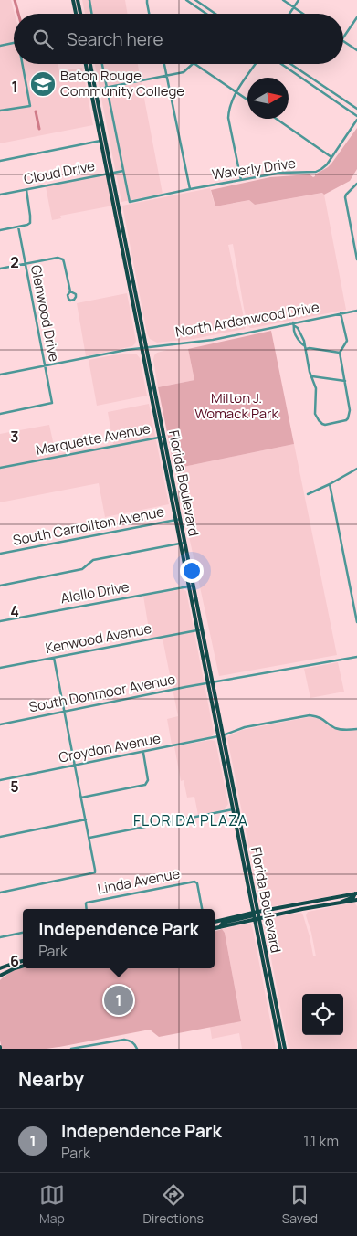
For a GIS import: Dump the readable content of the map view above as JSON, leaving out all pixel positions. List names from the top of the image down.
{
  "streets": {
    "main road": ["Florida Boulevard"],
    "street": [
      "Waverly Drive",
      "Cloud Drive",
      "Glenwood Drive",
      "North Ardenwood Drive",
      "Marquette Avenue",
      "South Carrollton Avenue",
      "Alello Drive",
      "Kenwood Avenue",
      "South Donmoor Avenue",
      "Croydon Avenue",
      "Linda Avenue"
    ]
  },
  "crossings": [
    ["Waverly Drive", "Cloud Drive"],
    ["Cloud Drive", "Florida Boulevard"],
    ["Glenwood Drive", "North Ardenwood Drive"],
    ["North Ardenwood Drive", "Florida Boulevard"],
    ["Marquette Avenue", "Florida Boulevard"],
    ["Florida Boulevard", "South Carrollton Avenue"],
    ["Florida Boulevard", "Alello Drive"],
    ["Florida Boulevard", "Kenwood Avenue"],
    ["Florida Boulevard", "South Donmoor Avenue"],
    ["Florida Boulevard", "Croydon Avenue"]
  ],
  "districts": ["FLORIDA PLAZA"],
  "parks": ["Milton J. Womack Park"],
  "places": {
    "school or university": ["Baton Rouge Community College"]
  },
  "north": "right",
  "page": {
    "search": "Search here",
    "popup": ["Independence Park", "Park"],
    "pins": "1",
    "heading": "Nearby",
    "list": [
      {
        "mark": "1",
        "name": "Independence Park",
        "note": "Park",
        "value": "1.1 km"
      }
    ],
    "nav": ["Map", "Directions", "Saved"]
  },
  "grid": {
    "rows": [
      "1",
      "2",
      "3",
      "4",
      "5",
      "6"
    ]
  }
}
